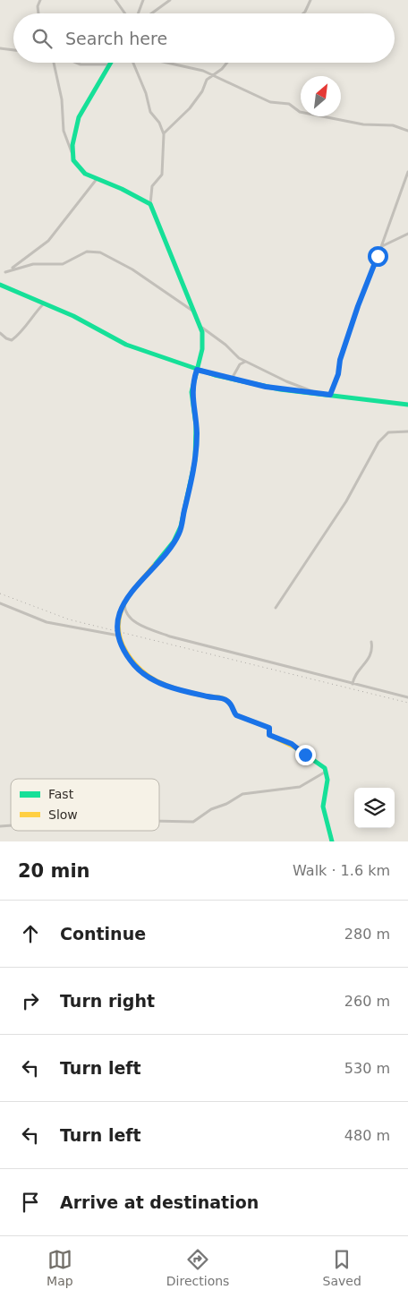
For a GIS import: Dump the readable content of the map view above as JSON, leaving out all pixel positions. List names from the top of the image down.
{
  "legend": ["Fast", "Slow"],
  "north": "top right",
  "page": {
    "search": "Search here",
    "heading": ["20 min", "Walk · 1.6 km"],
    "list": [
      ["Continue", "280 m"],
      ["Turn right", "260 m"],
      ["Turn left", "530 m"],
      ["Turn left", "480 m"],
      "Arrive at destination"
    ],
    "nav": ["Map", "Directions", "Saved"]
  }
}
